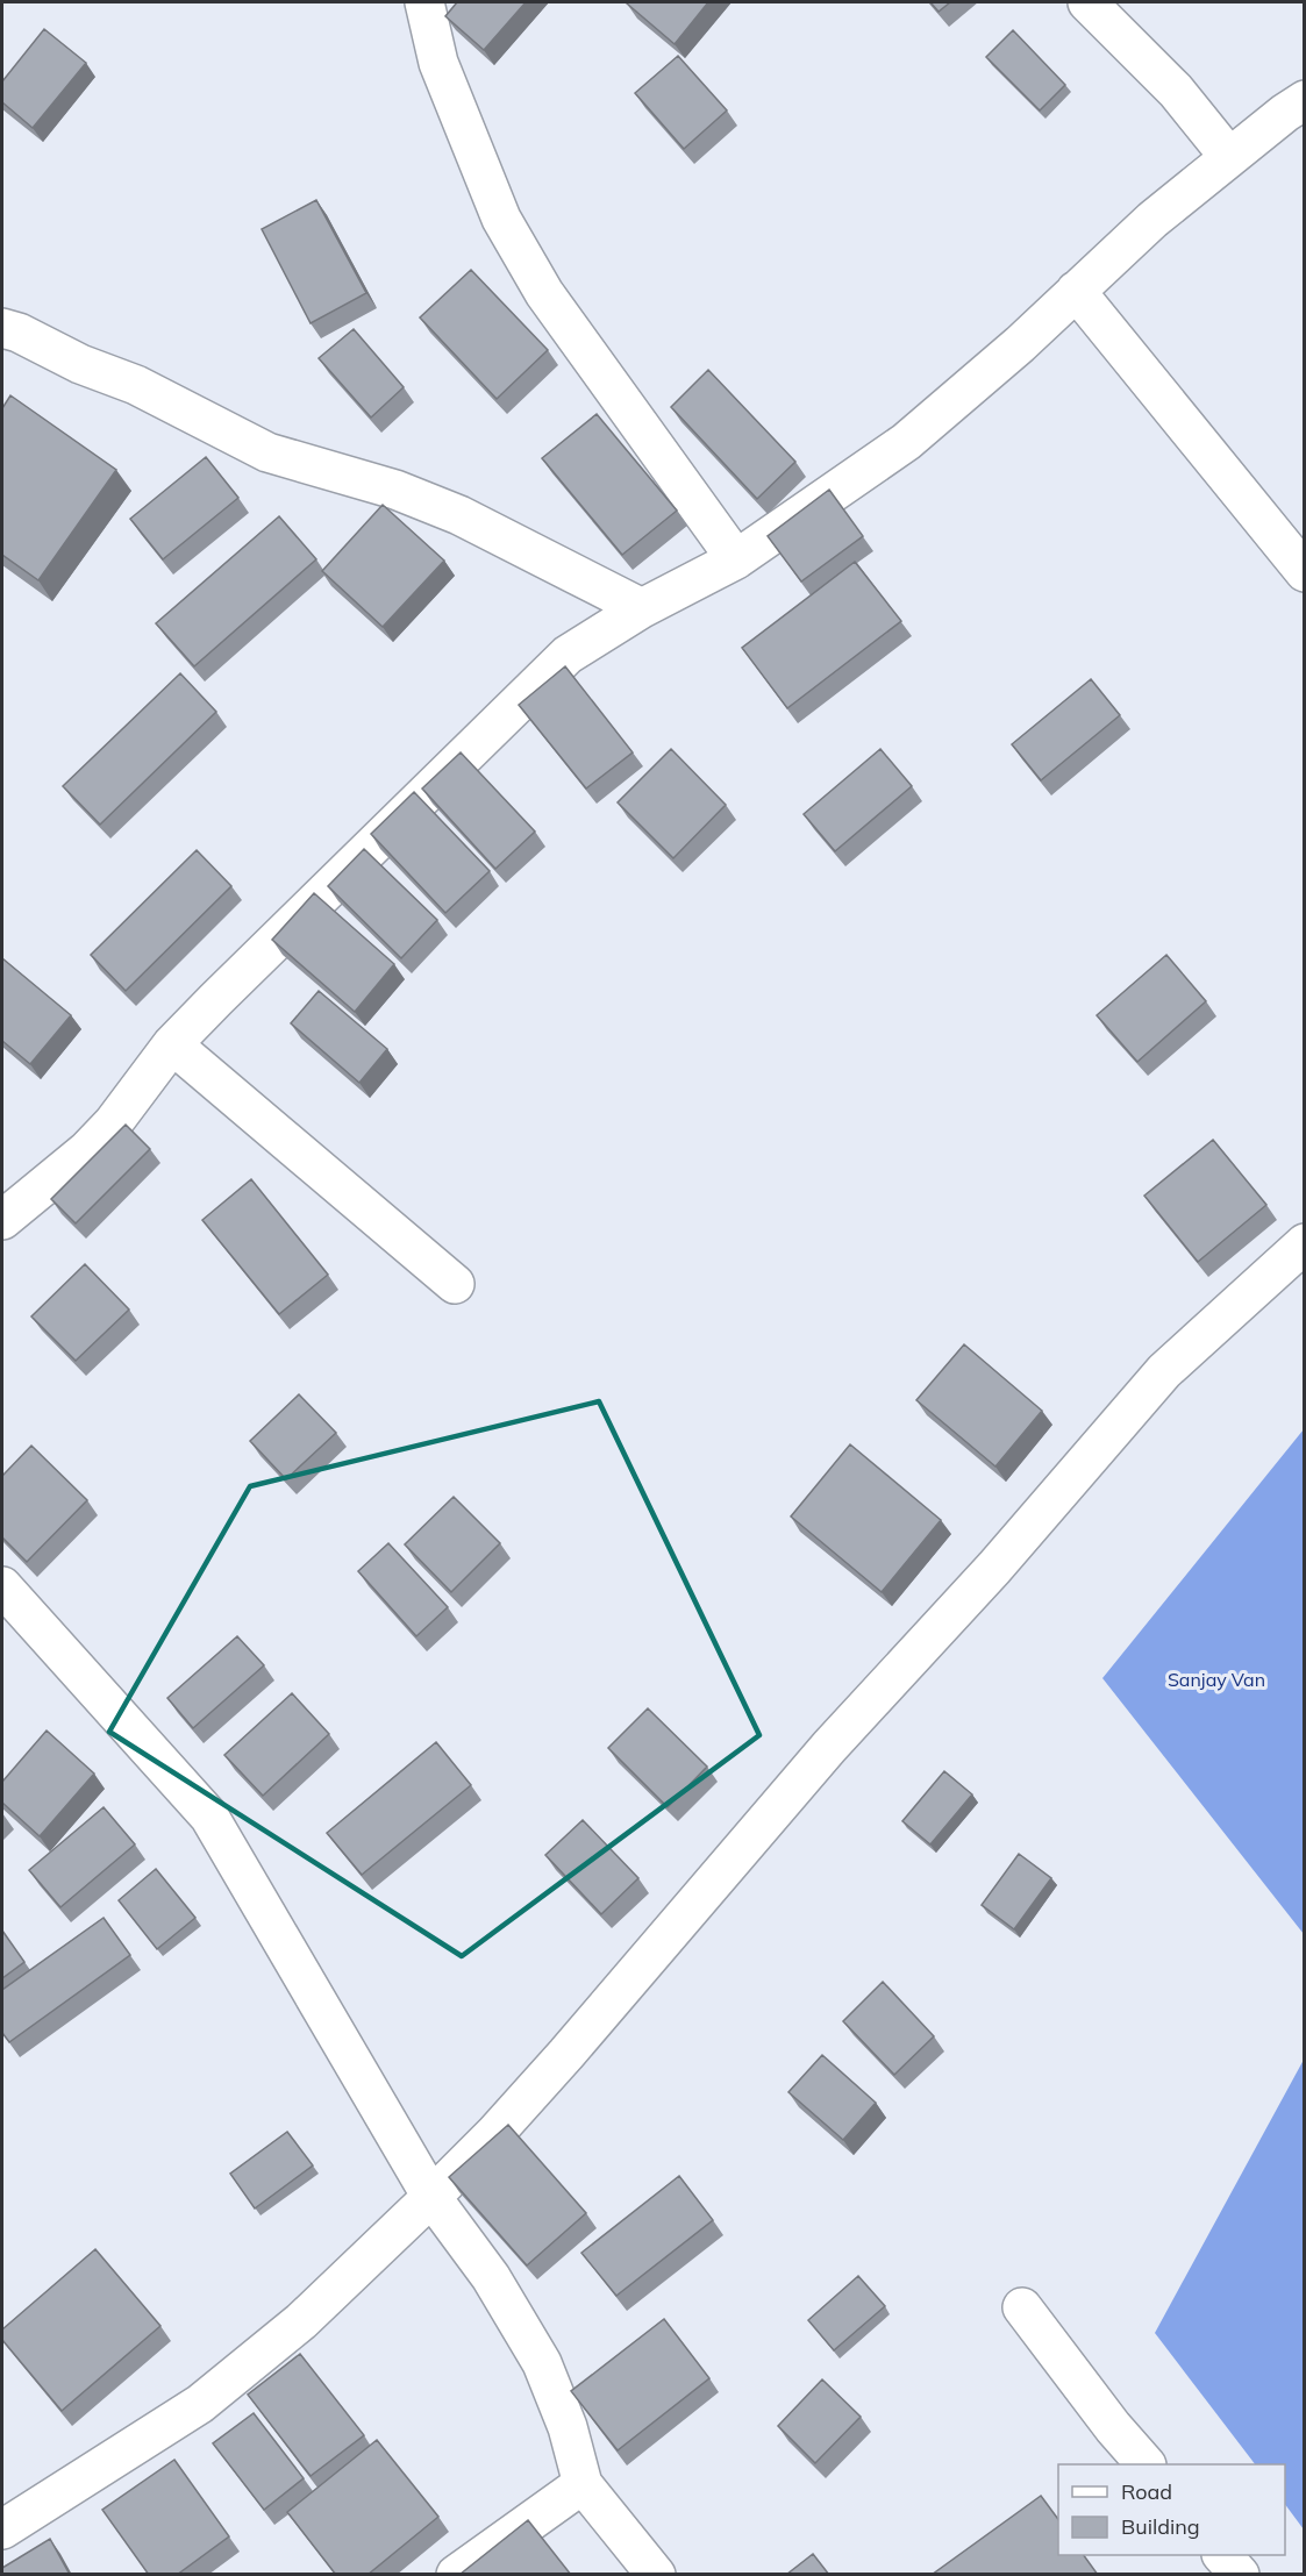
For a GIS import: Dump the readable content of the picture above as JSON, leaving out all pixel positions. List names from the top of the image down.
{
  "parks": ["Sanjay Van"],
  "legend": ["Road", "Building"]
}
